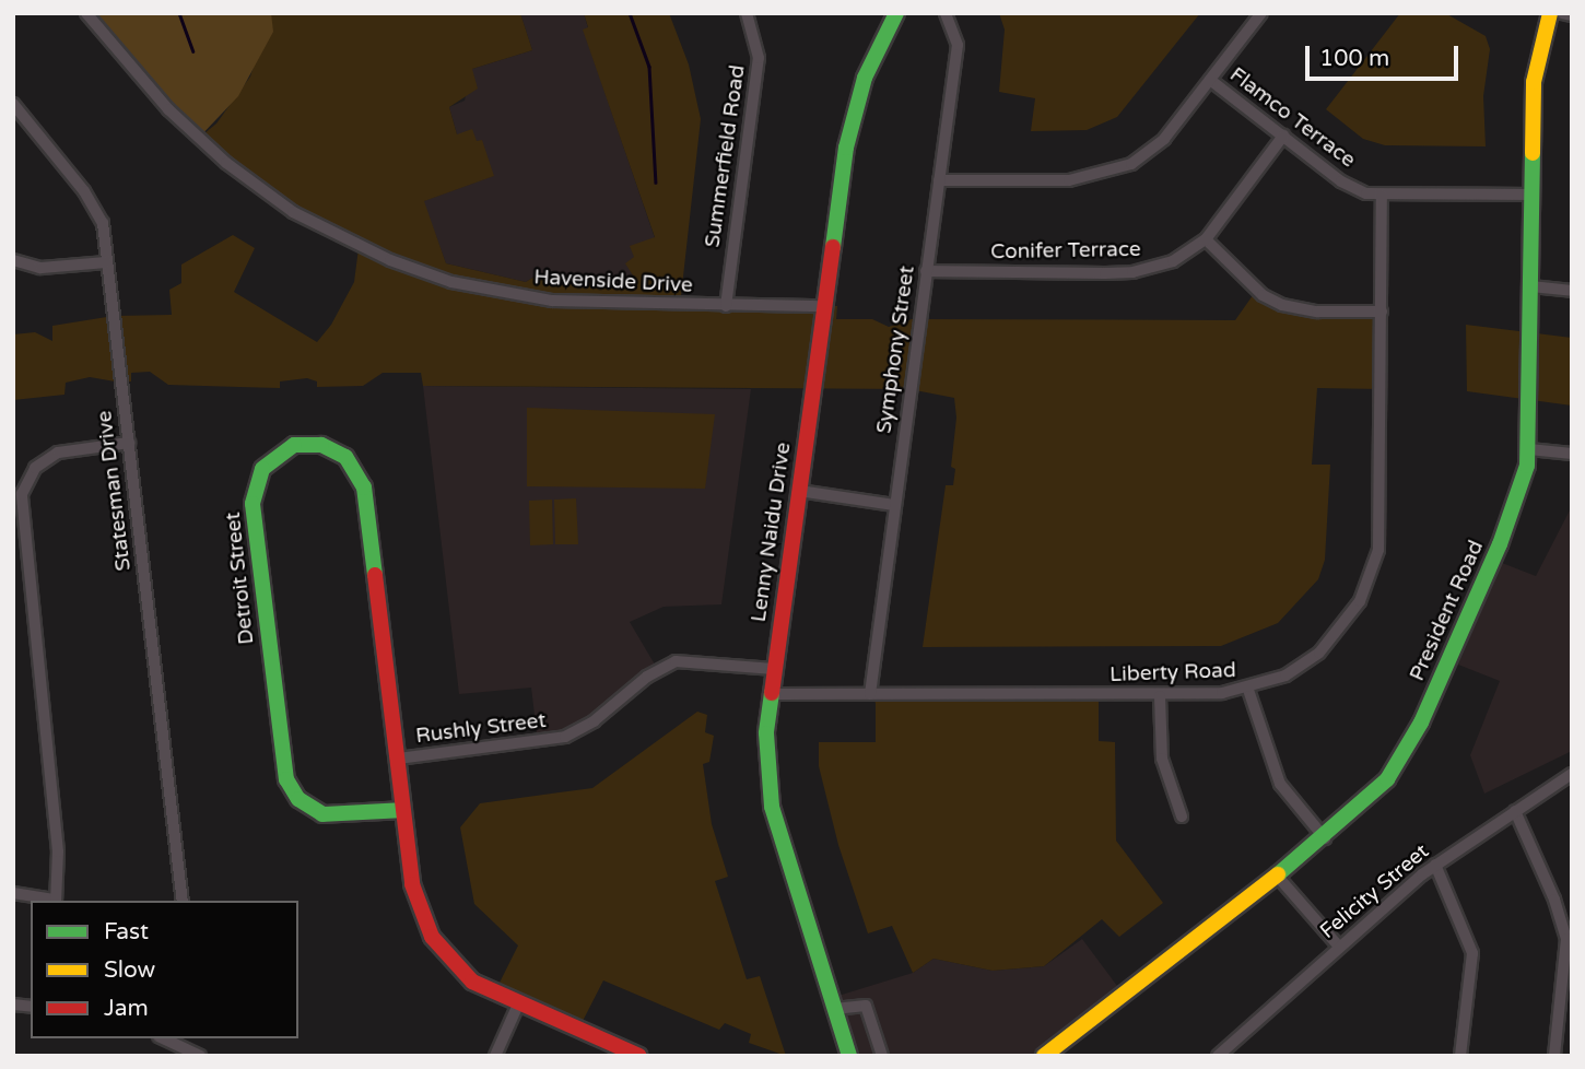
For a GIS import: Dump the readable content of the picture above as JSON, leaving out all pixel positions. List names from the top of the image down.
{
  "streets": {
    "street": [
      "Flamco Terrace",
      "Summerfield Road",
      "Conifer Terrace",
      "Havenside Drive",
      "Symphony Street",
      "Statesman Drive",
      "Lenny Naidu Drive",
      "Detroit Street",
      "President Road",
      "Liberty Road",
      "Rushly Street",
      "Felicity Street"
    ]
  },
  "crossings": [
    ["Flamco Terrace", "Conifer Terrace"],
    ["Flamco Terrace", "President Road"],
    ["Flamco Terrace", "Liberty Road"],
    ["Summerfield Road", "Havenside Drive"],
    ["Conifer Terrace", "Symphony Street"],
    ["Havenside Drive", "Lenny Naidu Drive"],
    ["Symphony Street", "Liberty Road"],
    ["Lenny Naidu Drive", "Liberty Road"],
    ["Lenny Naidu Drive", "Rushly Street"],
    ["Detroit Street", "Rushly Street"]
  ],
  "legend": ["Fast", "Slow", "Jam"],
  "scale_bar": "100 m"
}
